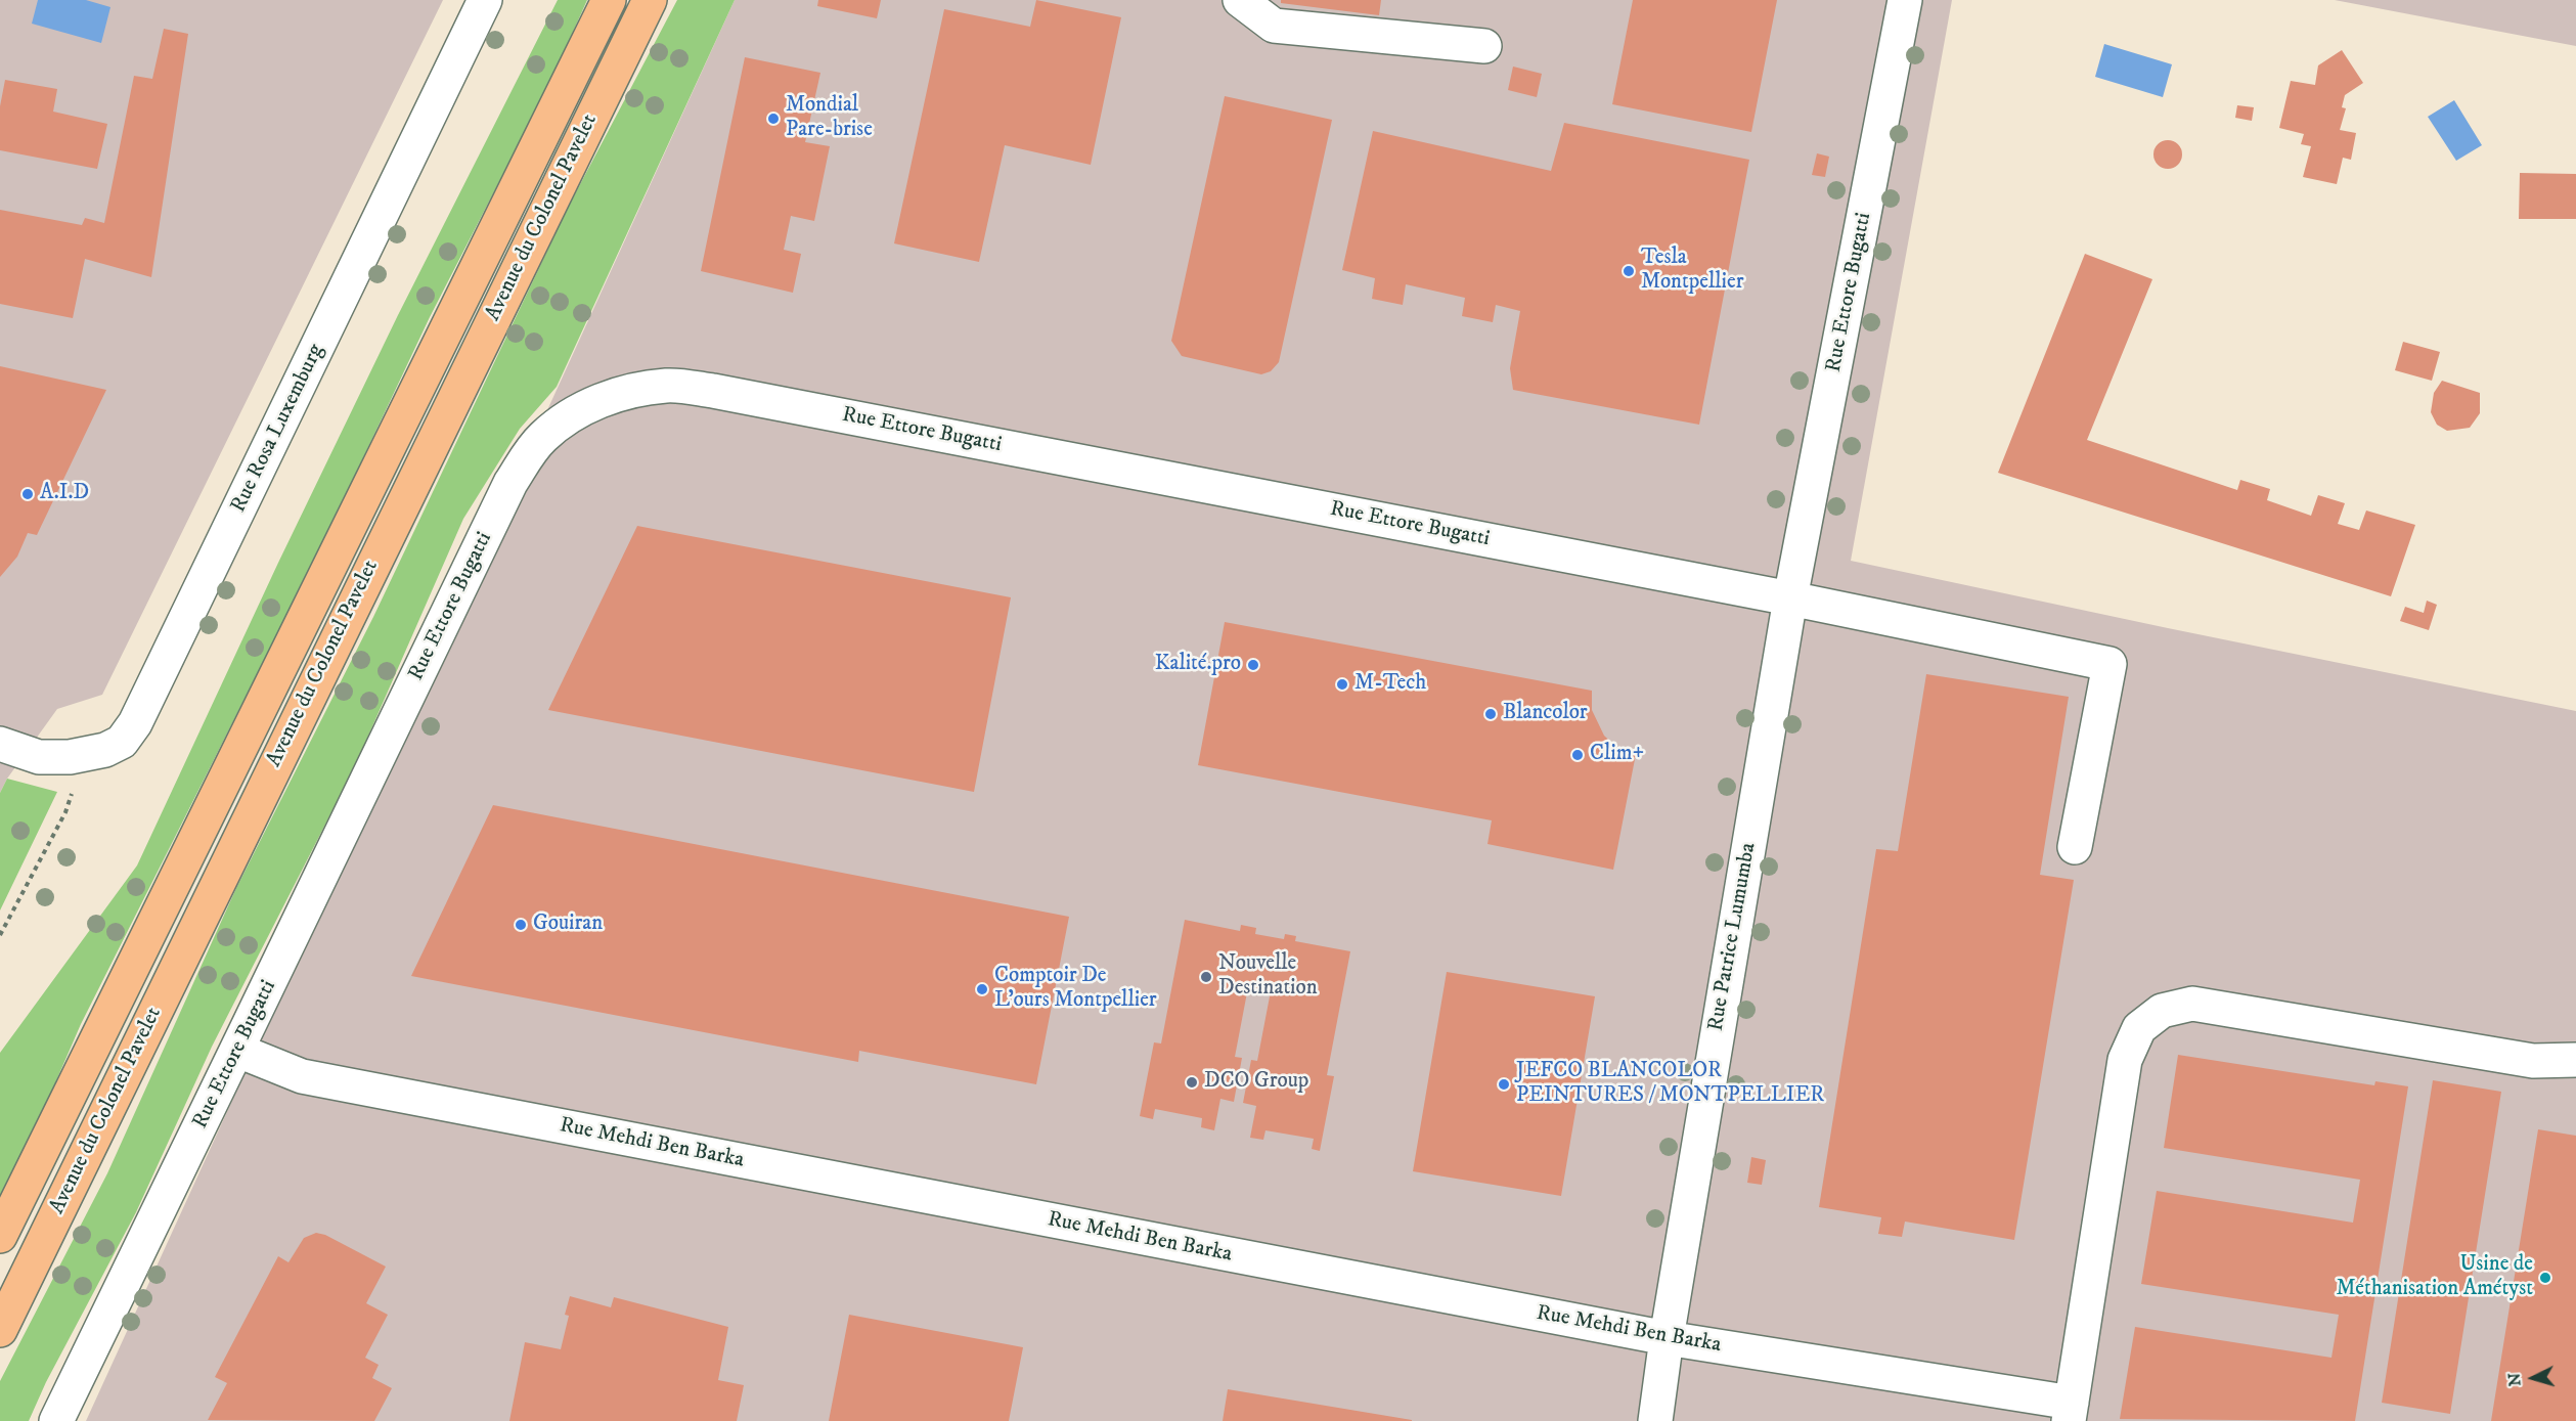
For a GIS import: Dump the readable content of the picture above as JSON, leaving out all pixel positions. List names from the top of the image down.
{
  "streets": {
    "main road": ["Avenue du Colonel Pavelet"],
    "street": [
      "Rue Ettore Bugatti",
      "Rue Rosa Luxemburg",
      "Rue Patrice Lumumba",
      "Rue Mehdi Ben Barka"
    ]
  },
  "crossings": [
    ["Rue Ettore Bugatti", "Rue Patrice Lumumba"],
    ["Rue Ettore Bugatti", "Rue Mehdi Ben Barka"],
    ["Rue Patrice Lumumba", "Rue Mehdi Ben Barka"]
  ],
  "places": [
    "Mondial Pare-brise",
    "Tesla Montpellier",
    "A.I.D",
    "Kalité.pro",
    "M-Tech",
    "Blancolor",
    "Clim+",
    "Gouiran",
    "Nouvelle Destination",
    "Comptoir De L'ours Montpellier",
    "DCO Group",
    "JEFCO BLANCOLOR PEINTURES / MONTPELLIER",
    "Usine de Méthanisation Amétyst"
  ],
  "north": "left"
}
